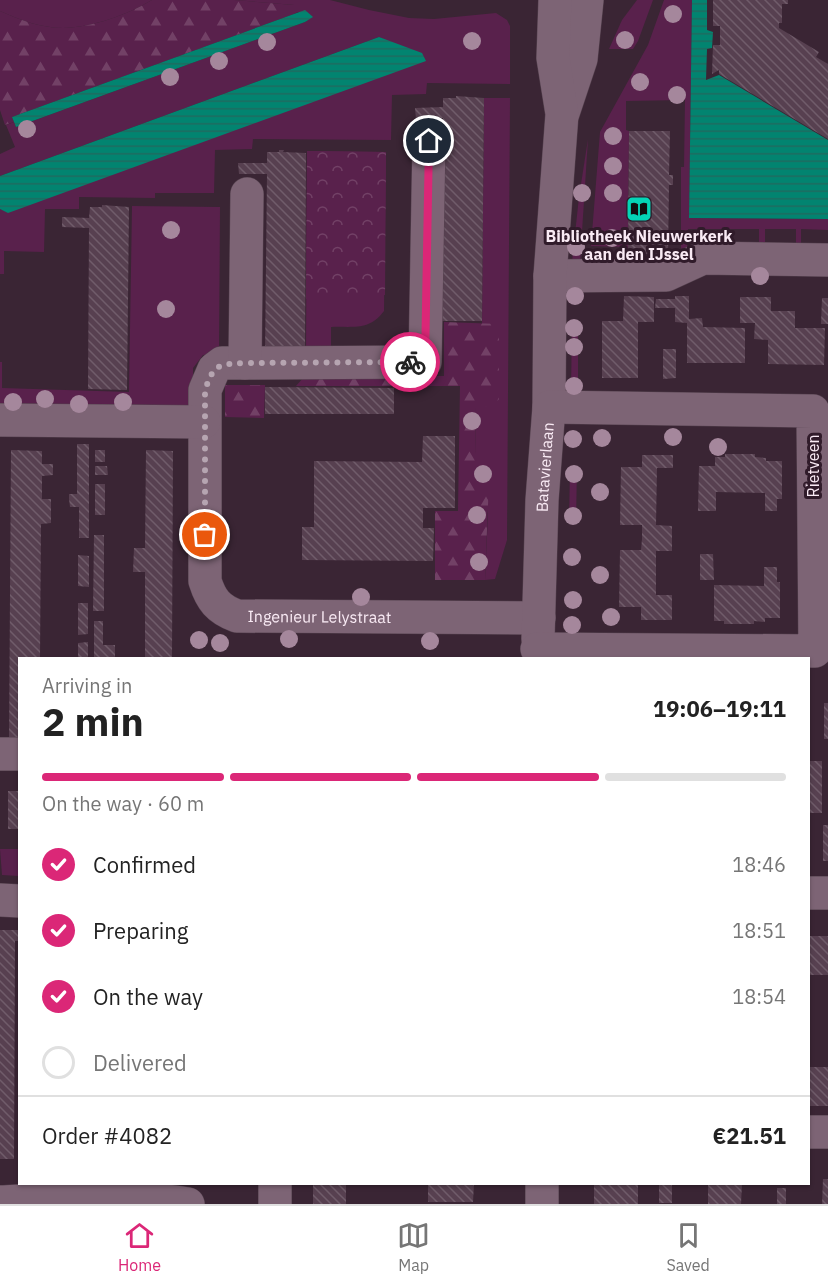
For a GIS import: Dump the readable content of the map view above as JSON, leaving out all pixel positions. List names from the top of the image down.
{
  "streets": {
    "street": ["Rietveen", "Batavierlaan", "Ingenieur Lelystraat"]
  },
  "crossings": [
    ["Rietveen", "Batavierlaan"],
    ["Rietveen", "Ingenieur Lelystraat"],
    ["Batavierlaan", "Ingenieur Lelystraat"]
  ],
  "places": {
    "library": ["Bibliotheek Nieuwerkerk aan den IJssel"]
  },
  "page": {
    "heading": ["2 min", "Arriving in", "19:06–19:11"],
    "panel": ["Order #4082", "€21.51"],
    "bar": "On the way · 60 m",
    "list": [
      ["Confirmed", "18:46"],
      ["Preparing", "18:51"],
      ["On the way", "18:54"],
      "Delivered"
    ],
    "tabs": ["Home", "Map", "Saved"]
  }
}
